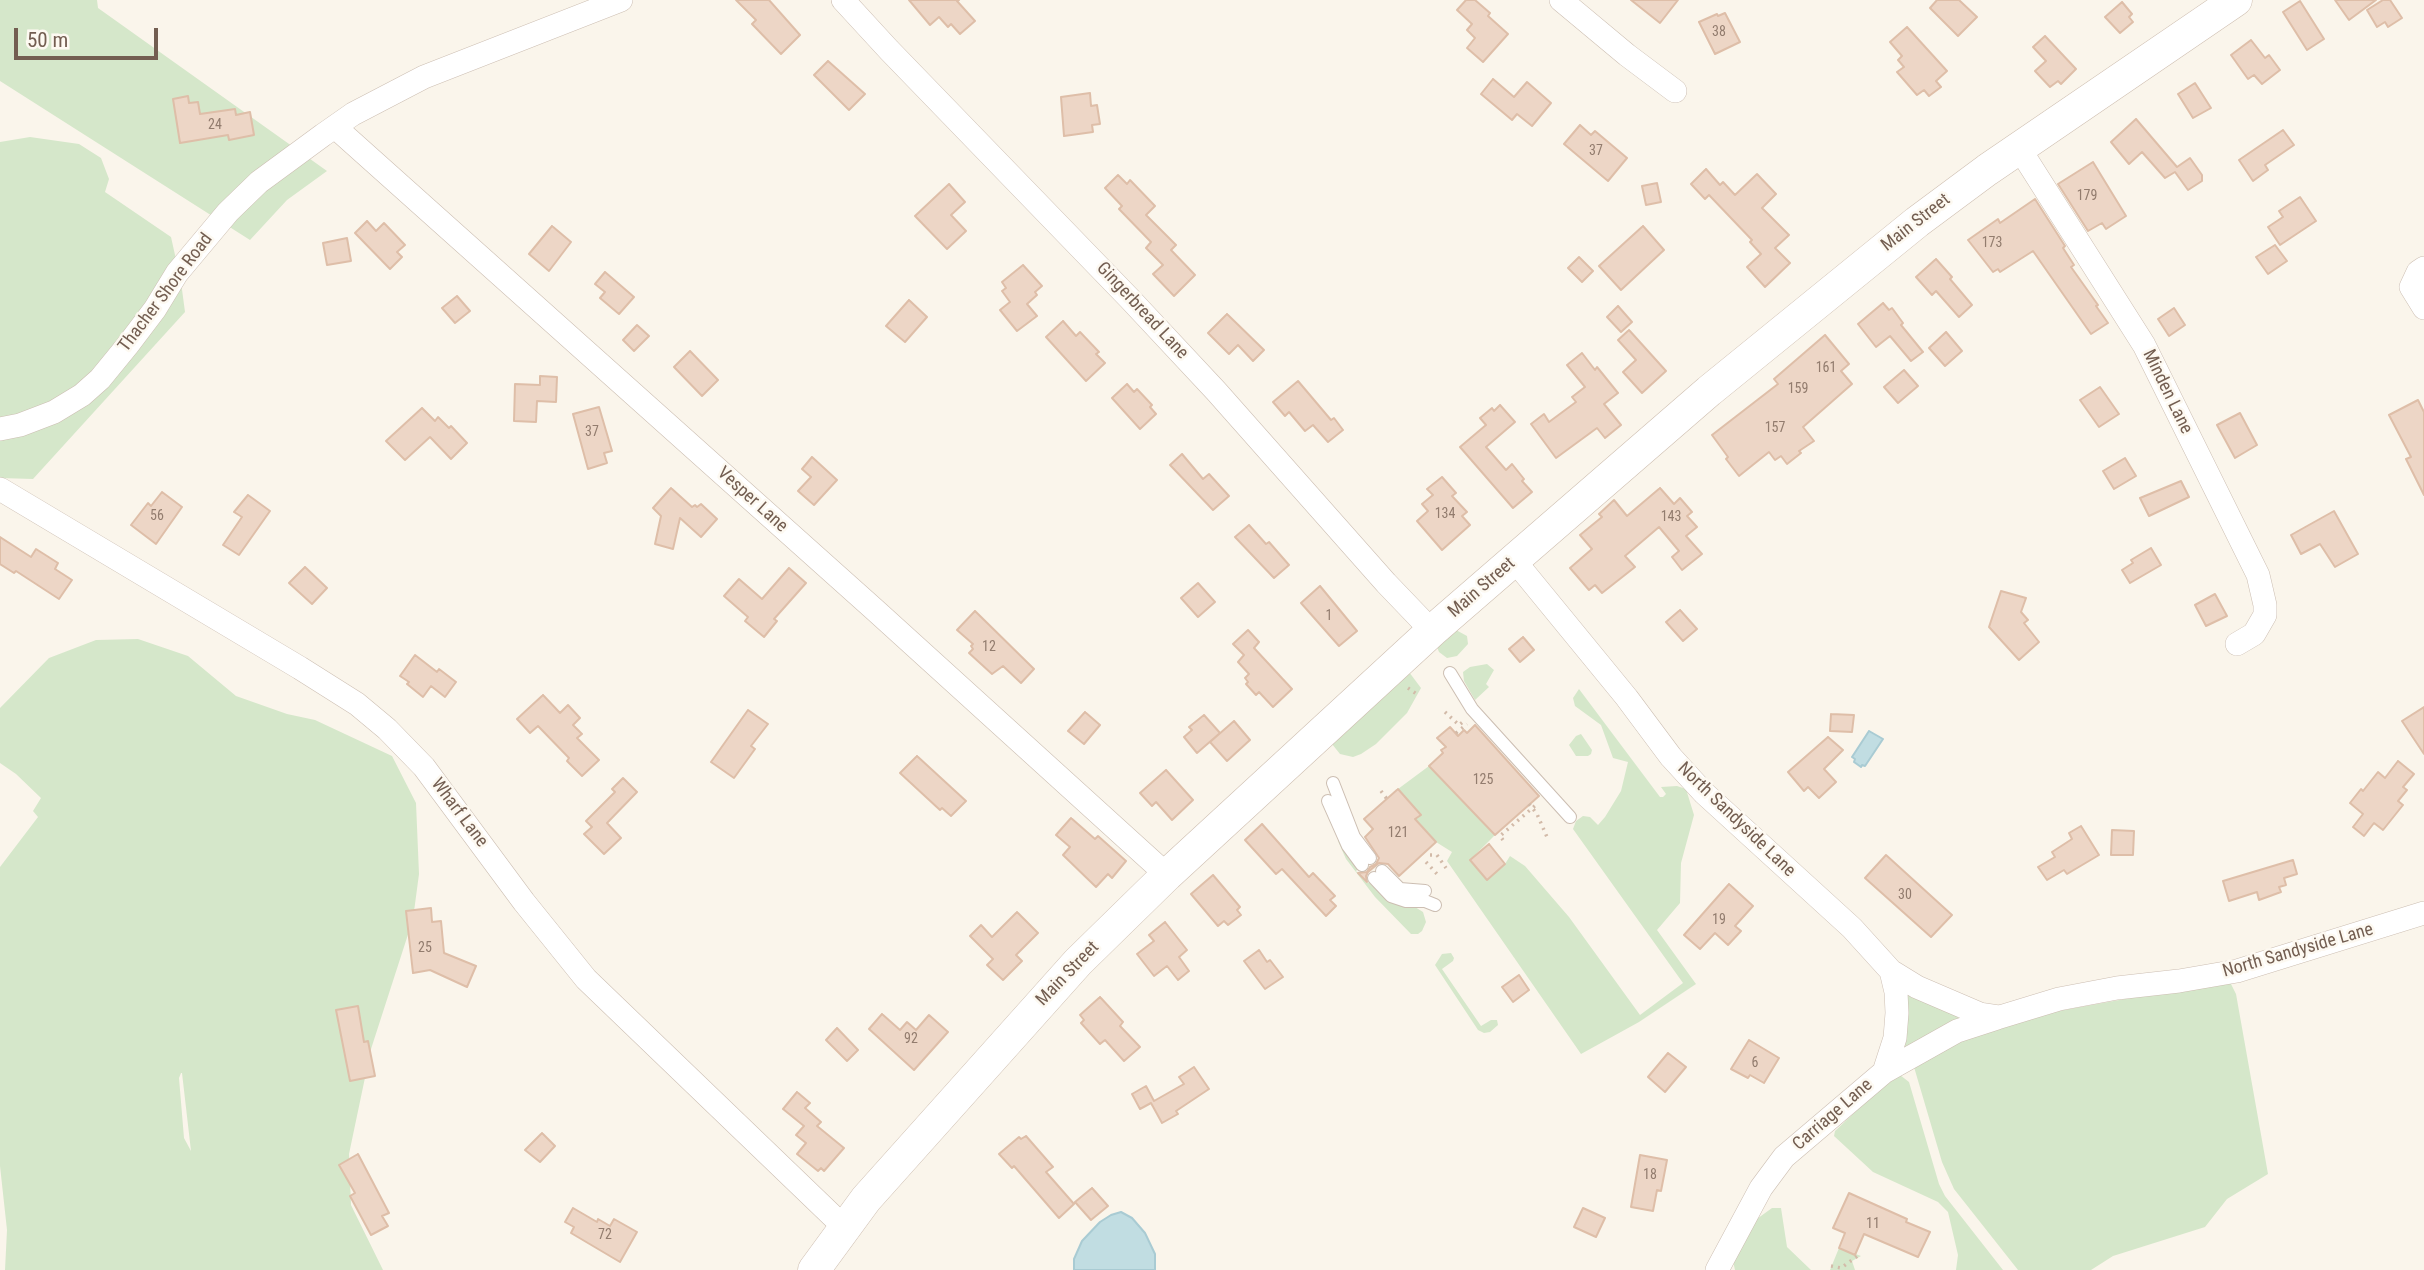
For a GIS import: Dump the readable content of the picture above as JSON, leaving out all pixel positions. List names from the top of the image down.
{
  "streets": {
    "main road": ["Main Street"],
    "street": [
      "Thacher Shore Road",
      "Gingerbread Lane",
      "Minden Lane",
      "Vesper Lane",
      "Wharf Lane",
      "North Sandyside Lane",
      "Carriage Lane"
    ]
  },
  "crossings": [
    ["Main Street", "Gingerbread Lane"],
    ["Main Street", "Minden Lane"],
    ["Main Street", "Vesper Lane"],
    ["Main Street", "Wharf Lane"],
    ["Main Street", "North Sandyside Lane"],
    ["Thacher Shore Road", "Vesper Lane"],
    ["North Sandyside Lane", "Carriage Lane"]
  ],
  "house_numbers": [
    "38",
    "24",
    "37",
    "179",
    "173",
    "161",
    "159",
    "157",
    "37",
    "134",
    "56",
    "143",
    "1",
    "12",
    "125",
    "121",
    "30",
    "19",
    "25",
    "92",
    "6",
    "18",
    "11",
    "72"
  ],
  "scale_bar": "50 m"
}
